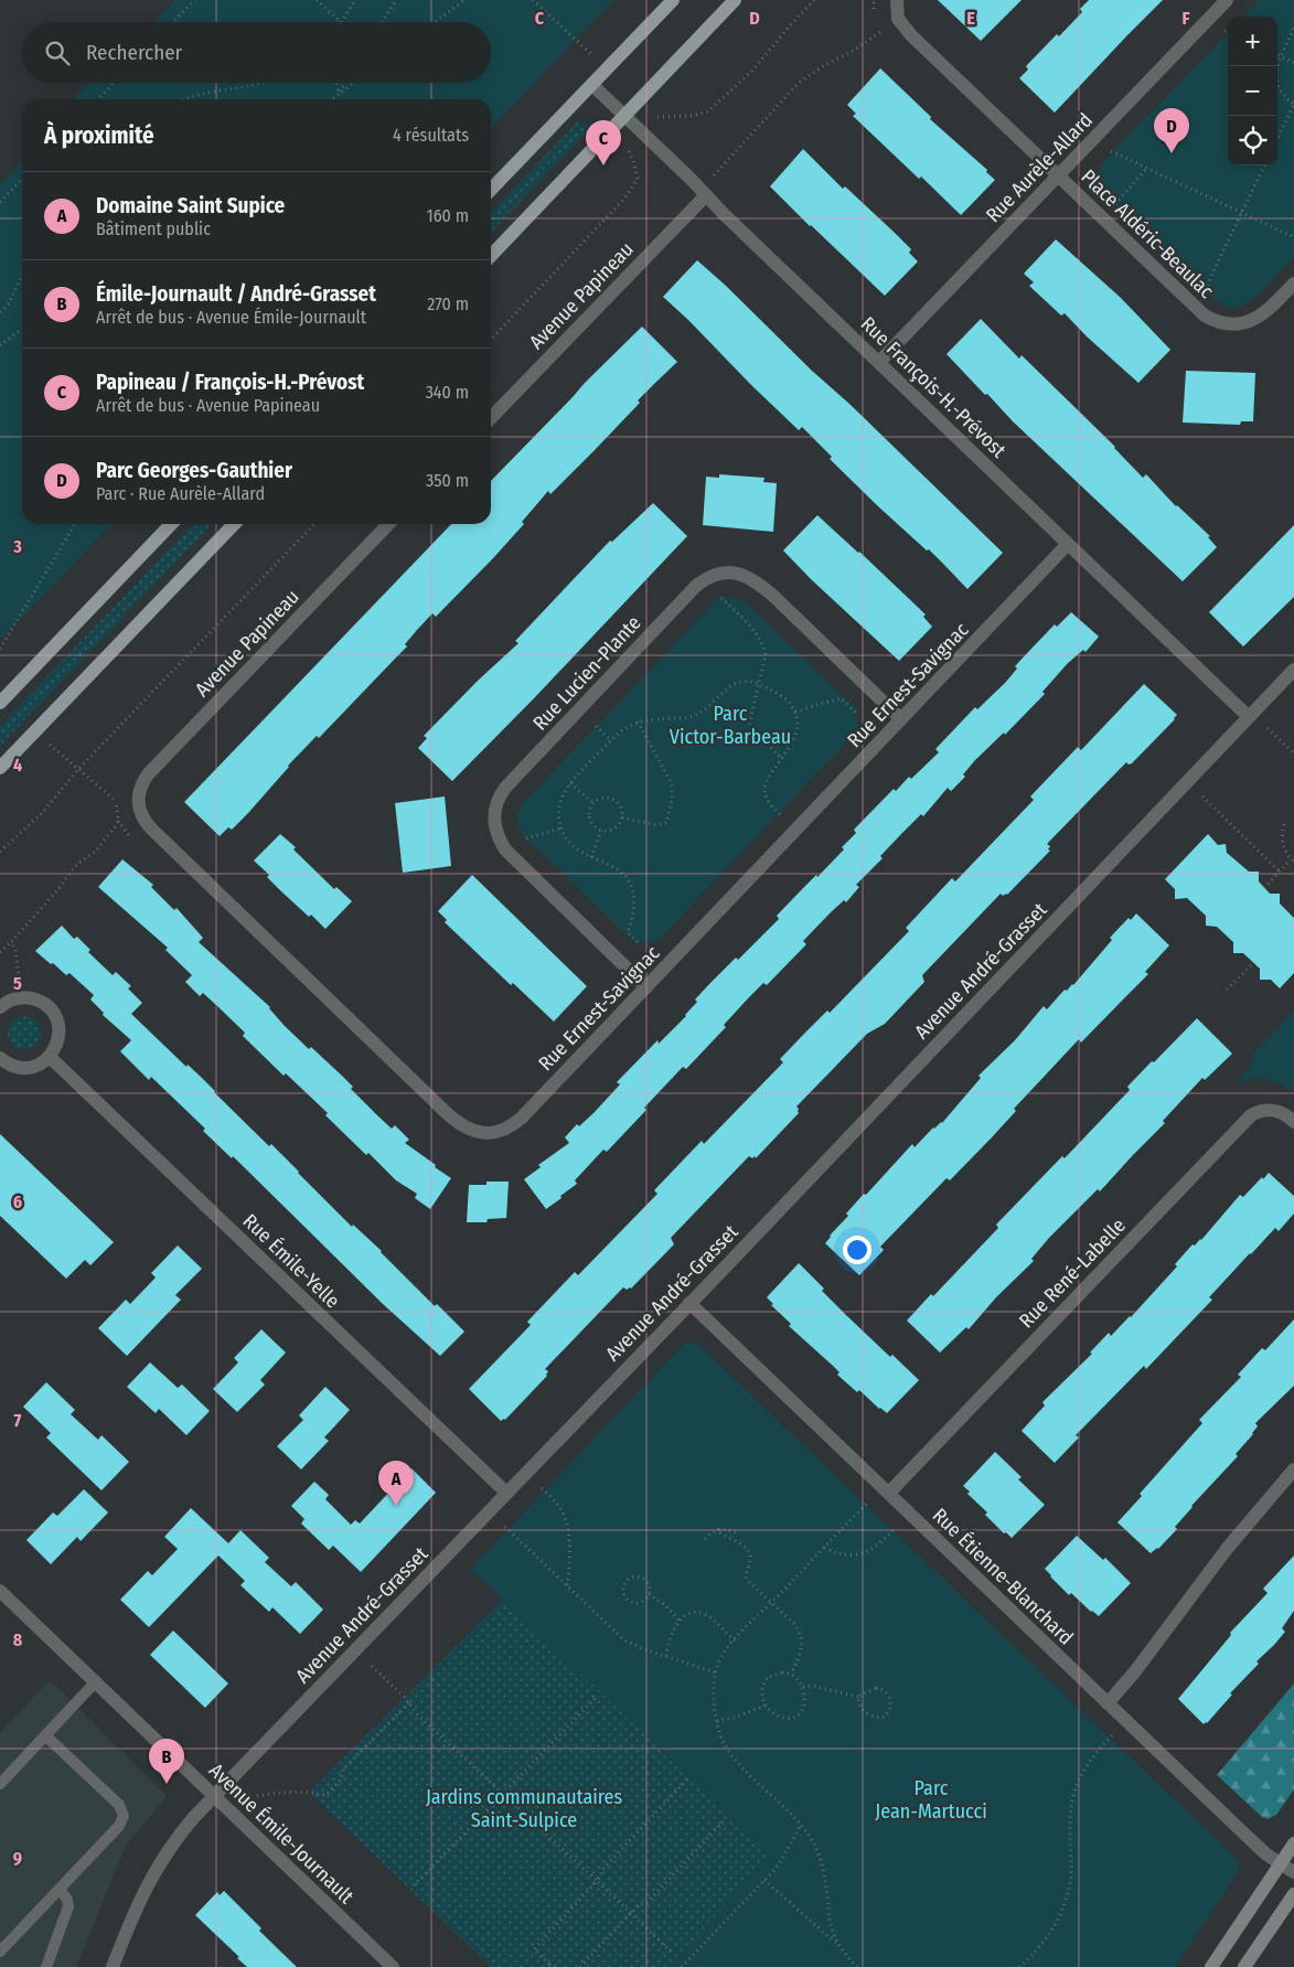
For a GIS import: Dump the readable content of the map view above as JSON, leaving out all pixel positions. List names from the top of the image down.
{
  "streets": {
    "street": [
      "Rue Aurèle-Allard",
      "Place Aldéric-Beaulac",
      "Avenue Papineau",
      "Rue François-H.-Prévost",
      "Rue Lucien-Plante",
      "Rue Ernest-Savignac",
      "Avenue André-Grasset",
      "Rue Émile-Yelle",
      "Rue René-Labelle",
      "Rue Étienne-Blanchard",
      "Avenue Émile-Journault"
    ]
  },
  "crossings": [
    ["Rue Aurèle-Allard", "Place Aldéric-Beaulac"],
    ["Rue Aurèle-Allard", "Rue François-H.-Prévost"],
    ["Avenue Papineau", "Rue François-H.-Prévost"],
    ["Avenue Papineau", "Rue Ernest-Savignac"],
    ["Rue François-H.-Prévost", "Rue Ernest-Savignac"],
    ["Rue François-H.-Prévost", "Avenue André-Grasset"],
    ["Rue Lucien-Plante", "Rue Ernest-Savignac"],
    ["Avenue André-Grasset", "Rue Émile-Yelle"],
    ["Avenue André-Grasset", "Rue Étienne-Blanchard"],
    ["Avenue André-Grasset", "Avenue Émile-Journault"],
    ["Rue René-Labelle", "Rue Étienne-Blanchard"]
  ],
  "parks": ["Parc Victor-Barbeau", "Parc Jean-Martucci", "Jardins communautaires Saint-Sulpice"],
  "page": {
    "map_buttons": ["+", "−"],
    "search": "Rechercher",
    "heading": ["À proximité", "4 résultats"],
    "pins": [
      "D",
      "C",
      "A",
      "B"
    ],
    "list": [
      {
        "mark": "A",
        "name": "Domaine Saint Supice",
        "note": "Bâtiment public",
        "value": "160 m"
      },
      {
        "mark": "B",
        "name": "Émile-Journault / André-Grasset",
        "note": "Arrêt de bus · Avenue Émile-Journault",
        "value": "270 m"
      },
      {
        "mark": "C",
        "name": "Papineau / François-H.-Prévost",
        "note": "Arrêt de bus · Avenue Papineau",
        "value": "340 m"
      },
      {
        "mark": "D",
        "name": "Parc Georges-Gauthier",
        "note": "Parc · Rue Aurèle-Allard",
        "value": "350 m"
      }
    ]
  },
  "grid": {
    "columns": [
      "C",
      "D",
      "E",
      "F"
    ],
    "rows": [
      "3",
      "4",
      "5",
      "6",
      "7",
      "8",
      "9"
    ]
  }
}
